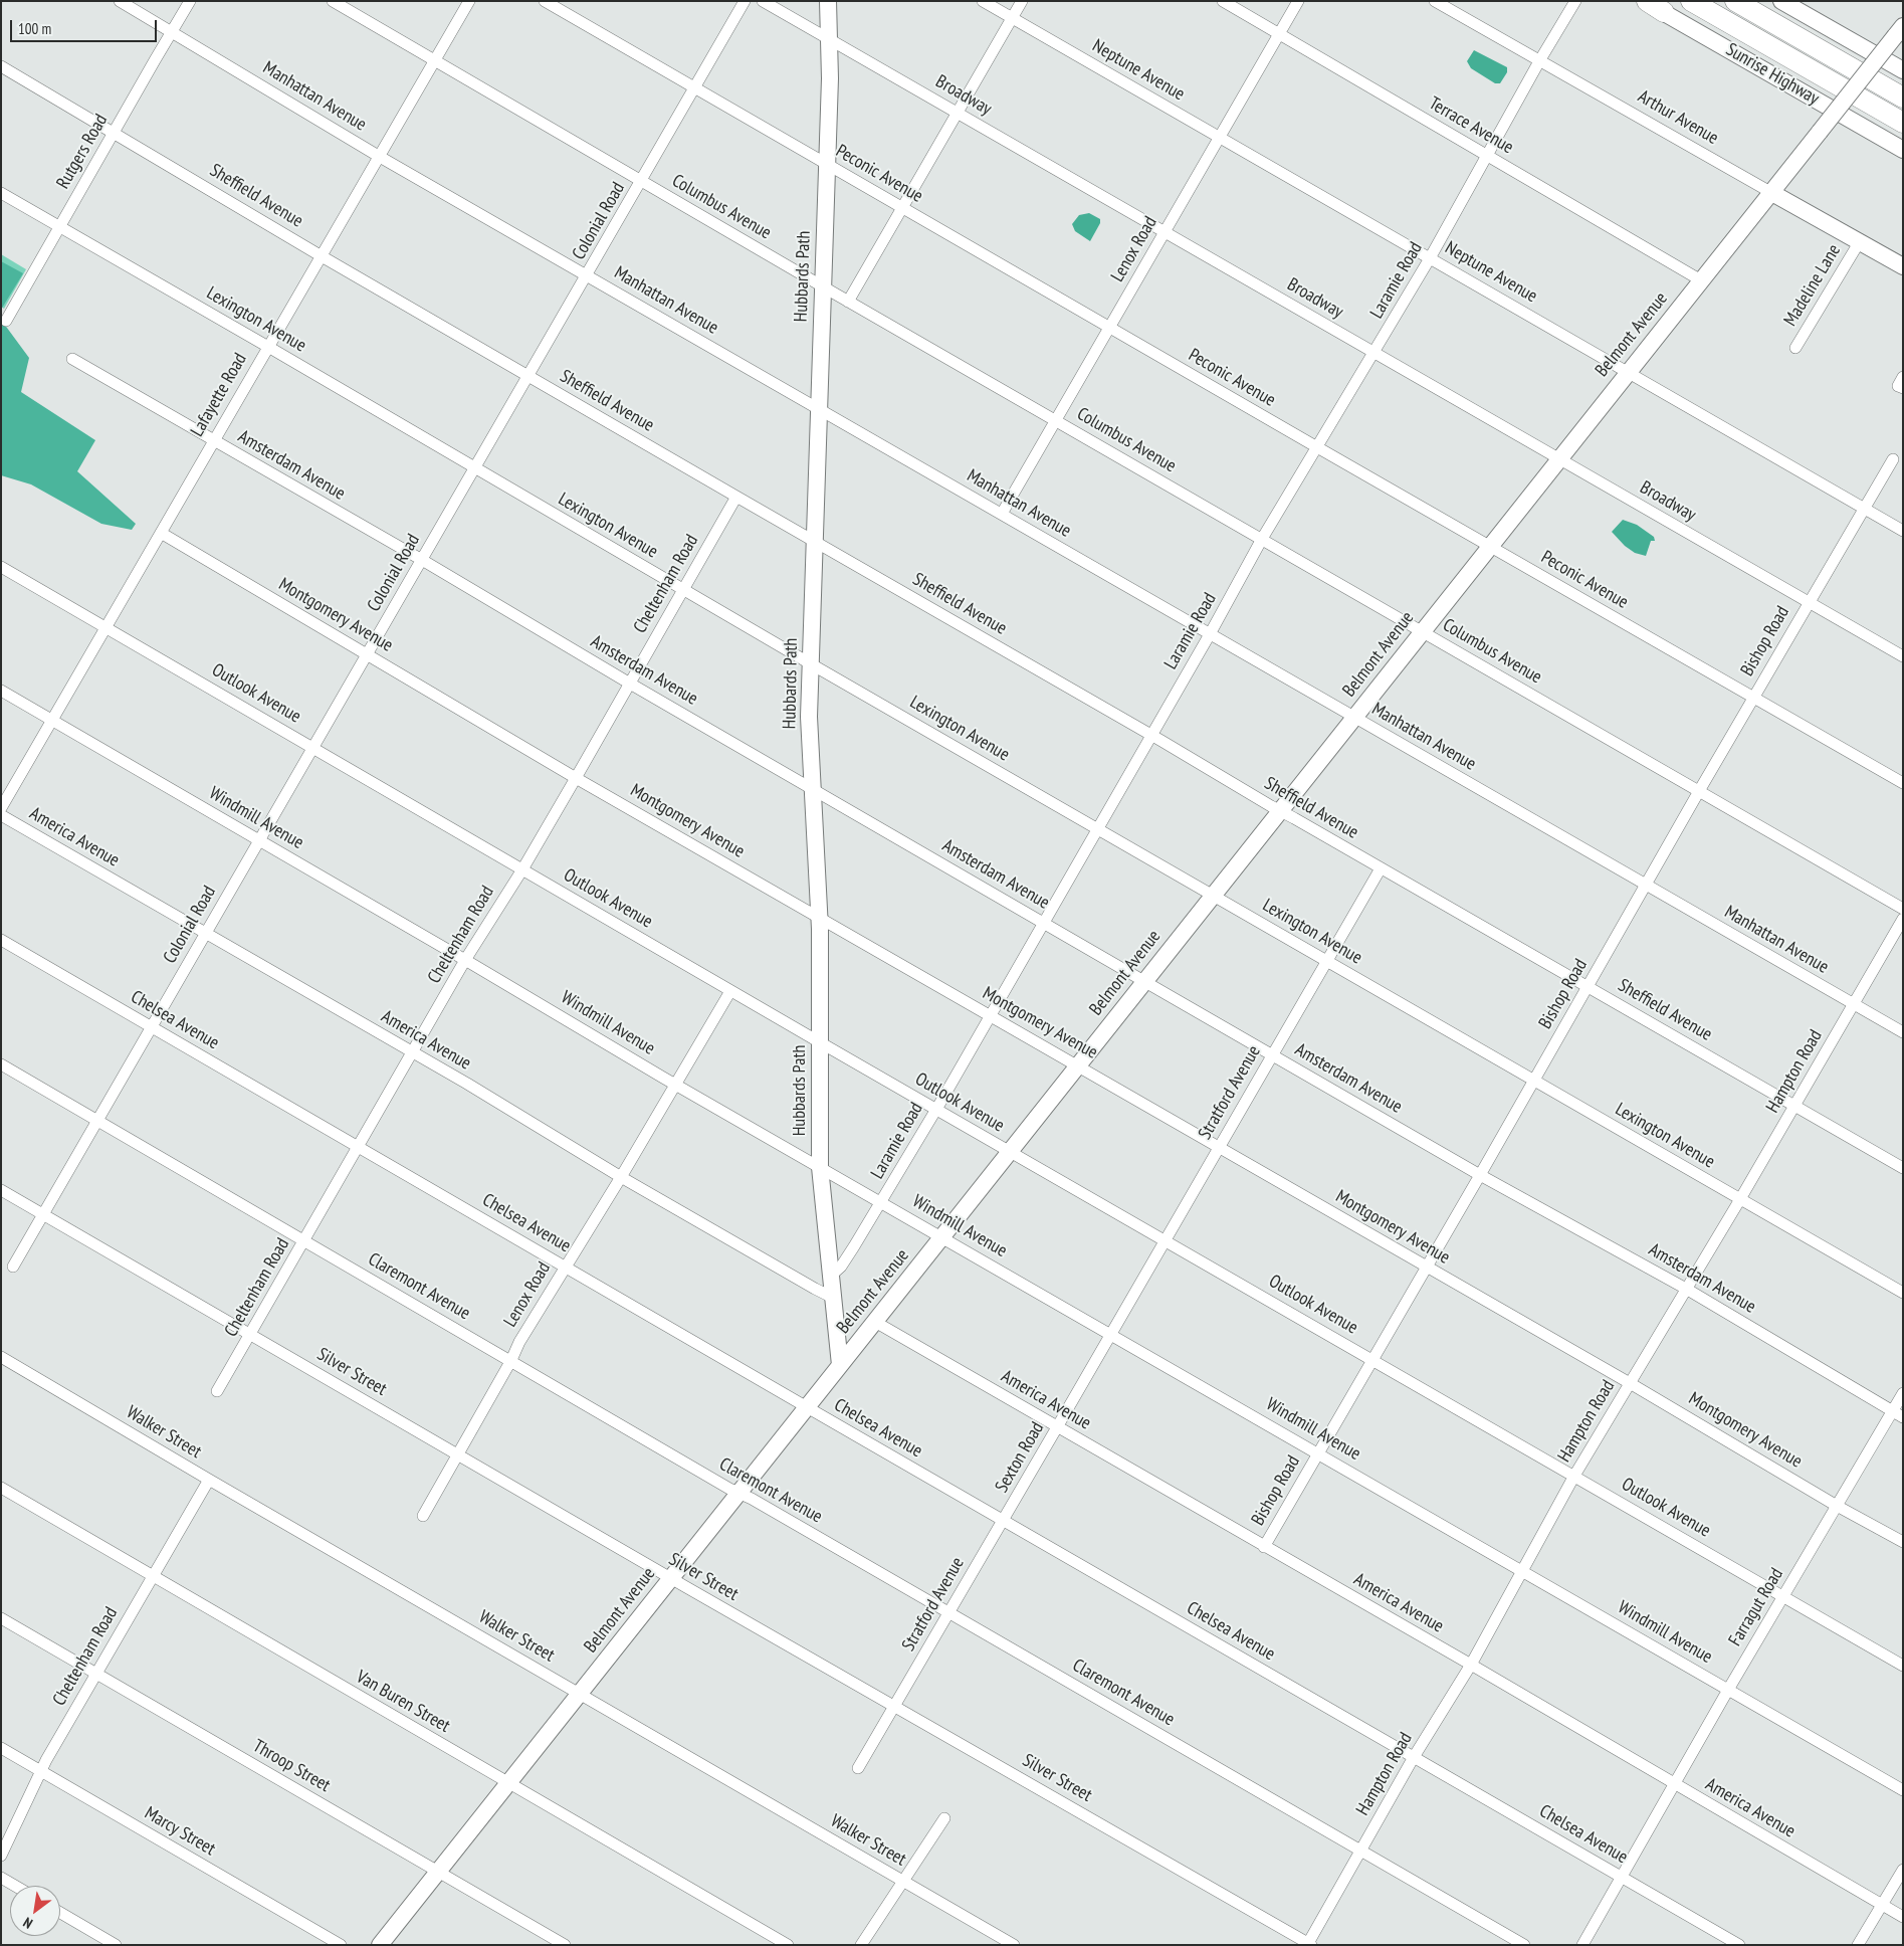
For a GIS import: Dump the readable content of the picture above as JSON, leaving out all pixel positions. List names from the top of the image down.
{
  "streets": {
    "highway": ["Sunrise Highway"],
    "main road": ["Arthur Avenue", "Hubbards Path", "Belmont Avenue"],
    "street": [
      "Neptune Avenue",
      "Broadway",
      "Manhattan Avenue",
      "Terrace Avenue",
      "Rutgers Road",
      "Peconic Avenue",
      "Sheffield Avenue",
      "Columbus Avenue",
      "Colonial Road",
      "Lenox Road",
      "Laramie Road",
      "Madeline Lane",
      "Lexington Avenue",
      "Lafayette Road",
      "Amsterdam Avenue",
      "Cheltenham Road",
      "Montgomery Avenue",
      "Bishop Road",
      "Outlook Avenue",
      "Windmill Avenue",
      "America Avenue",
      "Chelsea Avenue",
      "Hampton Road",
      "Stratford Avenue",
      "Claremont Avenue",
      "Silver Street",
      "Walker Street",
      "Sexton Road",
      "Farragut Road",
      "Van Buren Street",
      "Throop Street",
      "Marcy Street"
    ]
  },
  "crossings": [
    ["Neptune Avenue", "Lenox Road"],
    ["Neptune Avenue", "Laramie Road"],
    ["Neptune Avenue", "Belmont Avenue"],
    ["Neptune Avenue", "Bishop Road"],
    ["Broadway", "Lenox Road"],
    ["Broadway", "Hubbards Path"],
    ["Broadway", "Laramie Road"],
    ["Broadway", "Belmont Avenue"],
    ["Broadway", "Bishop Road"],
    ["Manhattan Avenue", "Rutgers Road"],
    ["Manhattan Avenue", "Colonial Road"],
    ["Manhattan Avenue", "Lenox Road"],
    ["Manhattan Avenue", "Hubbards Path"],
    ["Manhattan Avenue", "Laramie Road"],
    ["Manhattan Avenue", "Belmont Avenue"],
    ["Manhattan Avenue", "Lafayette Road"],
    ["Manhattan Avenue", "Bishop Road"],
    ["Manhattan Avenue", "Hampton Road"],
    ["Arthur Avenue", "Laramie Road"],
    ["Arthur Avenue", "Madeline Lane"],
    ["Arthur Avenue", "Belmont Avenue"],
    ["Terrace Avenue", "Lenox Road"],
    ["Terrace Avenue", "Laramie Road"],
    ["Terrace Avenue", "Belmont Avenue"],
    ["Rutgers Road", "Sheffield Avenue"],
    ["Rutgers Road", "Lexington Avenue"],
    ["Peconic Avenue", "Colonial Road"],
    ["Peconic Avenue", "Lenox Road"],
    ["Peconic Avenue", "Hubbards Path"],
    ["Peconic Avenue", "Laramie Road"],
    ["Peconic Avenue", "Belmont Avenue"],
    ["Peconic Avenue", "Bishop Road"],
    ["Sheffield Avenue", "Colonial Road"],
    ["Sheffield Avenue", "Hubbards Path"],
    ["Sheffield Avenue", "Laramie Road"],
    ["Sheffield Avenue", "Belmont Avenue"],
    ["Sheffield Avenue", "Lafayette Road"],
    ["Sheffield Avenue", "Cheltenham Road"],
    ["Sheffield Avenue", "Bishop Road"],
    ["Sheffield Avenue", "Hampton Road"],
    ["Sheffield Avenue", "Stratford Avenue"],
    ["Columbus Avenue", "Colonial Road"],
    ["Columbus Avenue", "Lenox Road"],
    ["Columbus Avenue", "Hubbards Path"],
    ["Columbus Avenue", "Laramie Road"],
    ["Columbus Avenue", "Belmont Avenue"],
    ["Columbus Avenue", "Lafayette Road"],
    ["Columbus Avenue", "Bishop Road"],
    ["Colonial Road", "Lexington Avenue"],
    ["Colonial Road", "Amsterdam Avenue"],
    ["Colonial Road", "Montgomery Avenue"],
    ["Colonial Road", "Outlook Avenue"],
    ["Colonial Road", "Windmill Avenue"],
    ["Colonial Road", "America Avenue"],
    ["Colonial Road", "Chelsea Avenue"],
    ["Colonial Road", "Claremont Avenue"],
    ["Colonial Road", "Silver Street"],
    ["Lenox Road", "Outlook Avenue"],
    ["Lenox Road", "Windmill Avenue"],
    ["Lenox Road", "America Avenue"],
    ["Lenox Road", "Chelsea Avenue"],
    ["Lenox Road", "Claremont Avenue"],
    ["Lenox Road", "Silver Street"],
    ["Hubbards Path", "Laramie Road"],
    ["Hubbards Path", "Lexington Avenue"],
    ["Hubbards Path", "Belmont Avenue"],
    ["Hubbards Path", "Amsterdam Avenue"],
    ["Hubbards Path", "Montgomery Avenue"],
    ["Hubbards Path", "Outlook Avenue"],
    ["Hubbards Path", "Windmill Avenue"],
    ["Hubbards Path", "America Avenue"],
    ["Laramie Road", "Lexington Avenue"],
    ["Laramie Road", "Amsterdam Avenue"],
    ["Laramie Road", "Montgomery Avenue"],
    ["Laramie Road", "Outlook Avenue"],
    ["Laramie Road", "Windmill Avenue"],
    ["Lexington Avenue", "Belmont Avenue"],
    ["Lexington Avenue", "Lafayette Road"],
    ["Lexington Avenue", "Cheltenham Road"],
    ["Lexington Avenue", "Bishop Road"],
    ["Lexington Avenue", "Hampton Road"],
    ["Lexington Avenue", "Stratford Avenue"],
    ["Belmont Avenue", "Amsterdam Avenue"],
    ["Belmont Avenue", "Montgomery Avenue"],
    ["Belmont Avenue", "Outlook Avenue"],
    ["Belmont Avenue", "Windmill Avenue"],
    ["Belmont Avenue", "America Avenue"],
    ["Belmont Avenue", "Chelsea Avenue"],
    ["Belmont Avenue", "Claremont Avenue"],
    ["Belmont Avenue", "Silver Street"],
    ["Belmont Avenue", "Walker Street"],
    ["Belmont Avenue", "Van Buren Street"],
    ["Belmont Avenue", "Throop Street"],
    ["Lafayette Road", "Amsterdam Avenue"],
    ["Lafayette Road", "Montgomery Avenue"],
    ["Lafayette Road", "Outlook Avenue"],
    ["Lafayette Road", "Windmill Avenue"],
    ["Amsterdam Avenue", "Cheltenham Road"],
    ["Amsterdam Avenue", "Bishop Road"],
    ["Amsterdam Avenue", "Hampton Road"],
    ["Amsterdam Avenue", "Stratford Avenue"],
    ["Amsterdam Avenue", "Farragut Road"],
    ["Cheltenham Road", "Montgomery Avenue"],
    ["Cheltenham Road", "Outlook Avenue"],
    ["Cheltenham Road", "Windmill Avenue"],
    ["Cheltenham Road", "America Avenue"],
    ["Cheltenham Road", "Chelsea Avenue"],
    ["Cheltenham Road", "Claremont Avenue"],
    ["Cheltenham Road", "Silver Street"],
    ["Cheltenham Road", "Walker Street"],
    ["Cheltenham Road", "Van Buren Street"],
    ["Cheltenham Road", "Throop Street"],
    ["Cheltenham Road", "Marcy Street"],
    ["Montgomery Avenue", "Bishop Road"],
    ["Montgomery Avenue", "Hampton Road"],
    ["Montgomery Avenue", "Stratford Avenue"],
    ["Montgomery Avenue", "Farragut Road"],
    ["Bishop Road", "Outlook Avenue"],
    ["Bishop Road", "Windmill Avenue"],
    ["Bishop Road", "America Avenue"],
    ["Outlook Avenue", "Hampton Road"],
    ["Outlook Avenue", "Stratford Avenue"],
    ["Outlook Avenue", "Farragut Road"],
    ["Windmill Avenue", "Hampton Road"],
    ["Windmill Avenue", "Stratford Avenue"],
    ["Windmill Avenue", "Sexton Road"],
    ["Windmill Avenue", "Farragut Road"],
    ["America Avenue", "Hampton Road"],
    ["America Avenue", "Sexton Road"],
    ["America Avenue", "Farragut Road"],
    ["Chelsea Avenue", "Hampton Road"],
    ["Chelsea Avenue", "Stratford Avenue"],
    ["Chelsea Avenue", "Sexton Road"],
    ["Chelsea Avenue", "Farragut Road"],
    ["Hampton Road", "Claremont Avenue"],
    ["Hampton Road", "Silver Street"],
    ["Stratford Avenue", "Claremont Avenue"],
    ["Stratford Avenue", "Silver Street"],
    ["Stratford Avenue", "Sexton Road"]
  ],
  "scale_bar": "100 m",
  "north": "bottom left"
}
